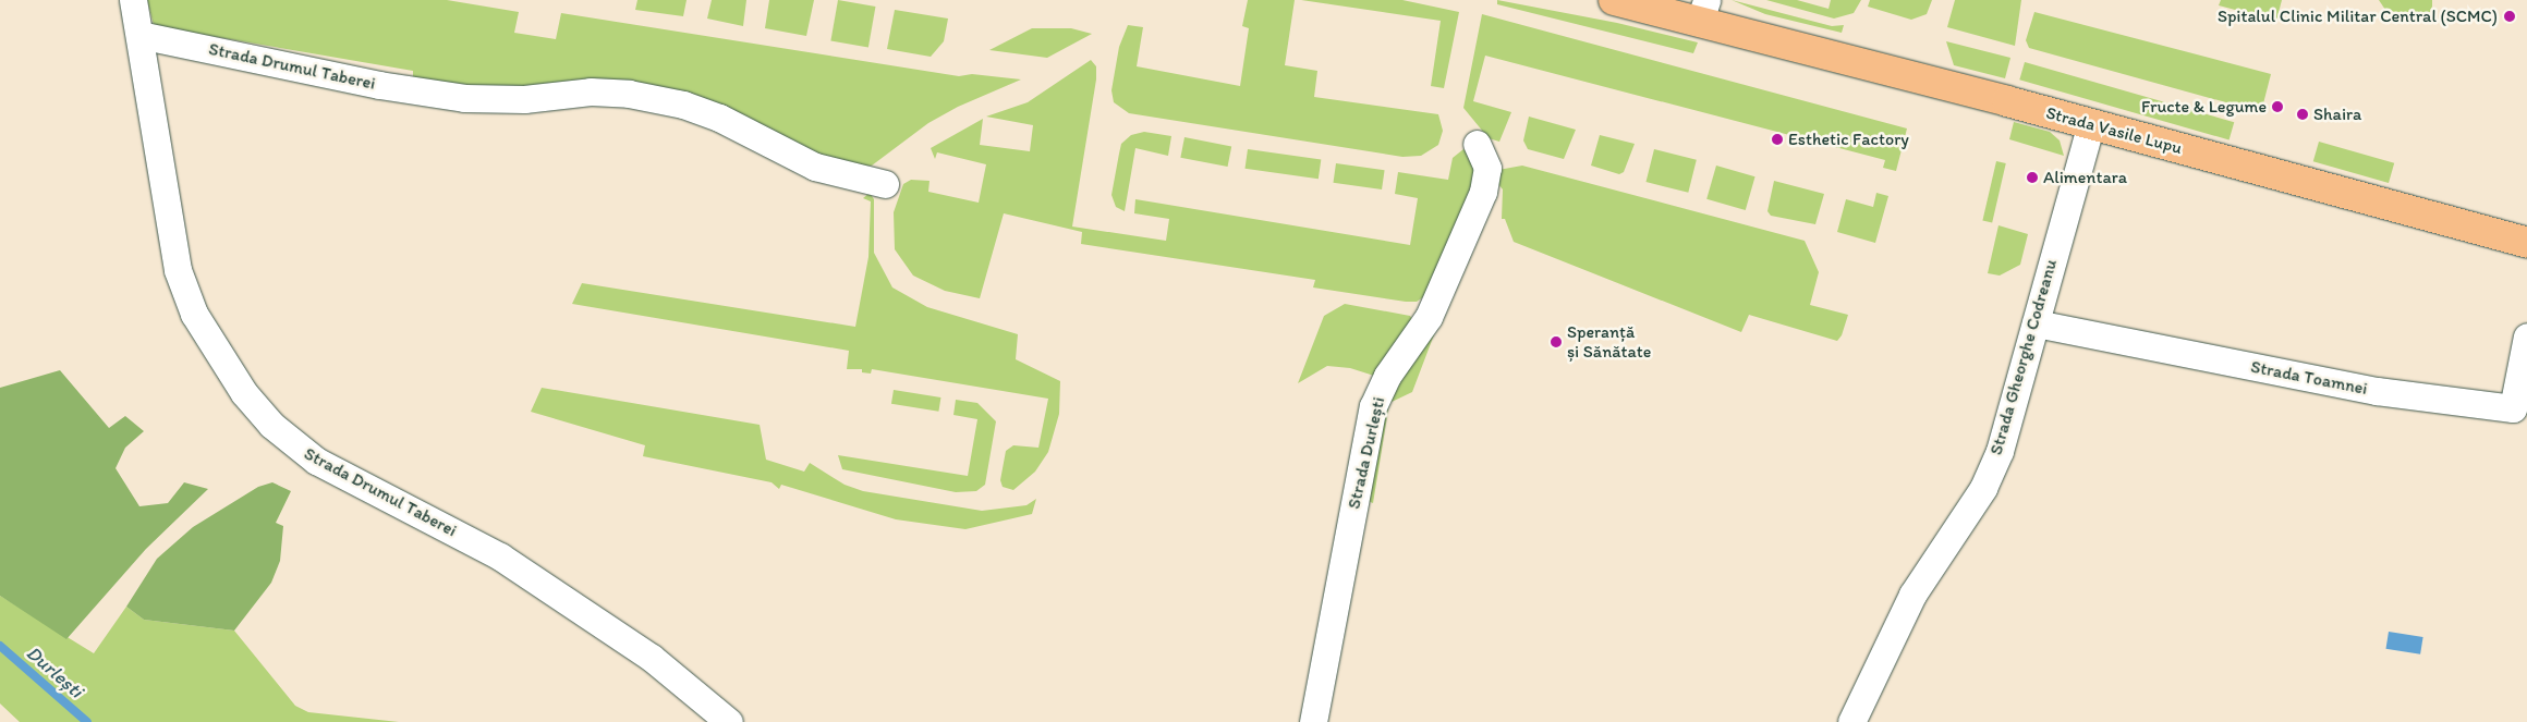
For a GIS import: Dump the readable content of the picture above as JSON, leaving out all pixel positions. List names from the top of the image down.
{
  "streets": {
    "main road": ["Strada Vasile Lupu"],
    "street": [
      "Strada Drumul Taberei",
      "Strada Gheorghe Codreanu",
      "Strada Toamnei",
      "Strada Durlești"
    ]
  },
  "crossings": [
    ["Strada Vasile Lupu", "Strada Gheorghe Codreanu"],
    ["Strada Gheorghe Codreanu", "Strada Toamnei"]
  ],
  "water": ["Durlești"],
  "places": [
    "Spitalul Clinic Militar Central (SCMC)",
    "Fructe & Legume",
    "Shaira",
    "Esthetic Factory",
    "Alimentara",
    "Speranță și Sănătate"
  ]
}
